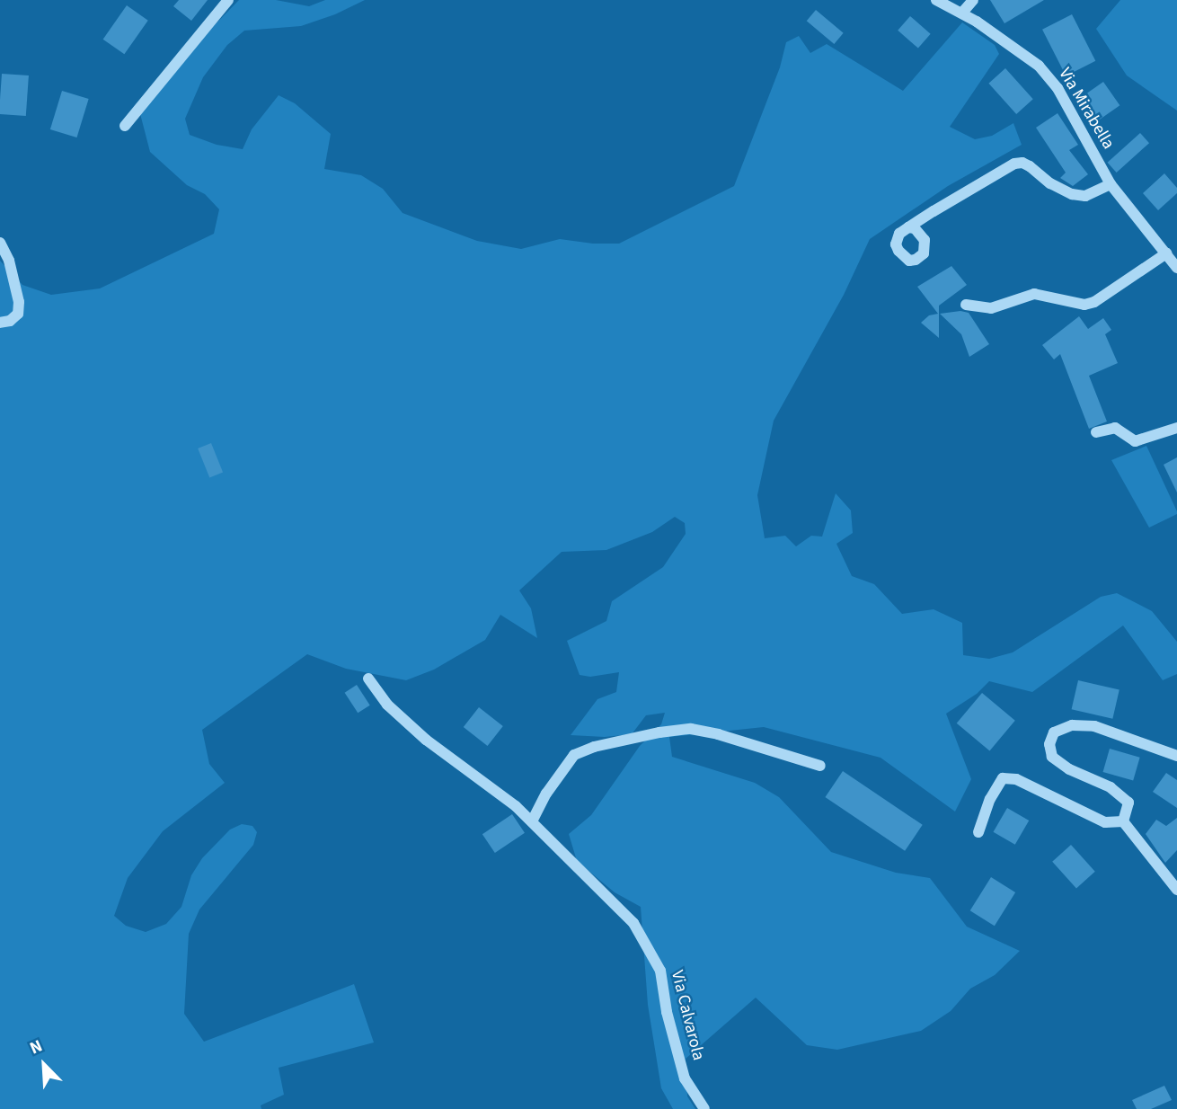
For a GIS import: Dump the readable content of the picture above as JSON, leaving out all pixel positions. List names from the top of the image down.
{
  "streets": {
    "street": ["Via Mirabella", "Via Calvarola"]
  },
  "north": "top left"
}
